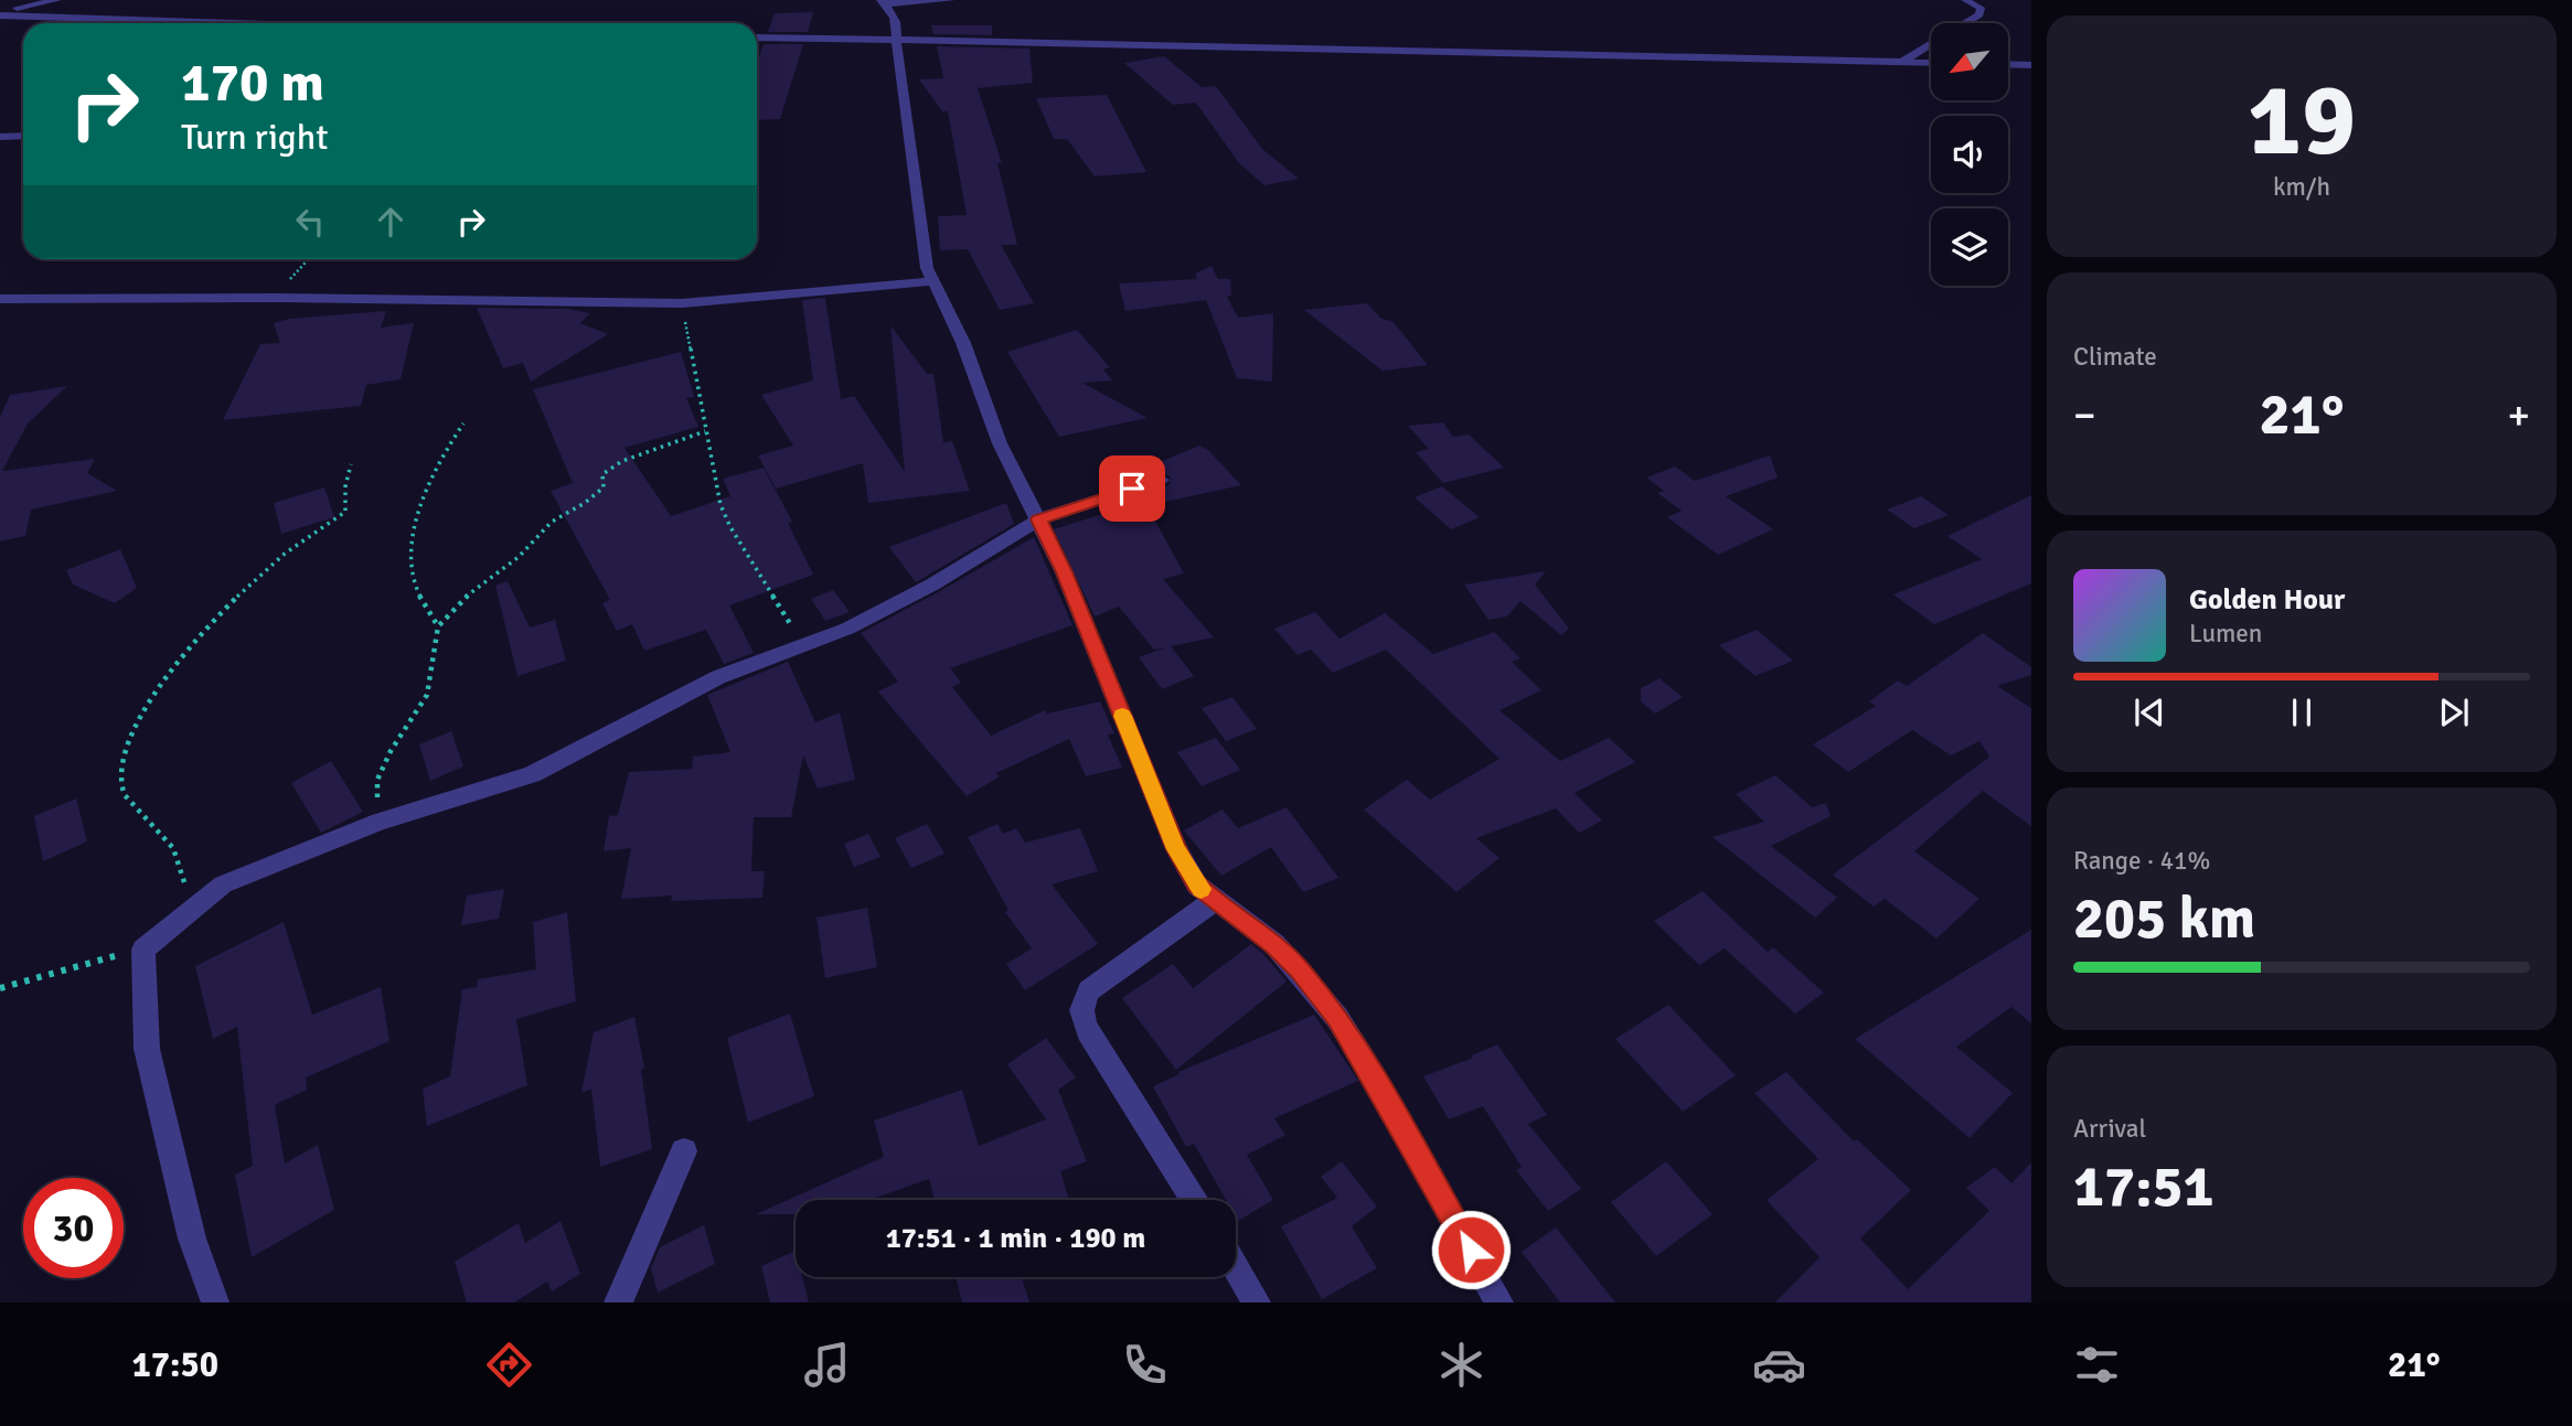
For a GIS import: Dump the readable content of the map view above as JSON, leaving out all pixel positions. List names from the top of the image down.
{
  "north": "bottom left",
  "page": {
    "tile": [
      ["19", "km/h"],
      "Climate",
      ["Range · 41%", "205 km"],
      ["Arrival", "17:51"]
    ],
    "turn": ["170 m", "Turn right"],
    "heat": ["−", "21°", "+"],
    "song": ["Golden Hour", "Lumen"],
    "limit": "30",
    "trip": "17:51 · 1 min · 190 m",
    "tabs": ["17:50", "21°"]
  }
}
